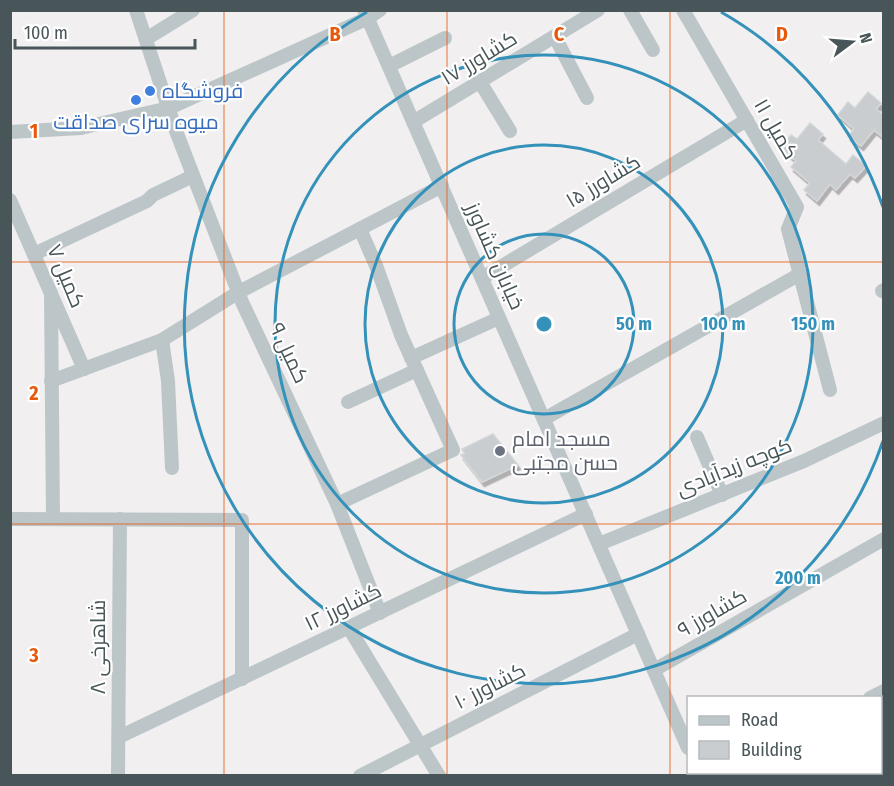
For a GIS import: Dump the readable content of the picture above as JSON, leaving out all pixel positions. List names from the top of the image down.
{
  "streets": {
    "street": [
      "کشاورز ۱۷",
      "کمیل ۱۱",
      "کشاورز ۱۵",
      "خیابان کشاورز",
      "کمیل ۷",
      "کمیل ۹",
      "کوچه زیدآبادی",
      "کشاورز ۱۲",
      "کشاورز ۹",
      "شاهرخی ۸",
      "کشاورز ۱۰"
    ]
  },
  "crossings": [
    ["کشاورز ۱۷", "خیابان کشاورز"],
    ["کمیل ۱۱", "کشاورز ۱۵"],
    ["کشاورز ۱۵", "خیابان کشاورز"],
    ["خیابان کشاورز", "کوچه زیدآبادی"],
    ["خیابان کشاورز", "کشاورز ۱۲"],
    ["خیابان کشاورز", "کشاورز ۹"],
    ["خیابان کشاورز", "کشاورز ۱۰"],
    ["کمیل ۹", "کشاورز ۱۲"],
    ["کشاورز ۱۲", "شاهرخی ۸"]
  ],
  "places": ["فروشگاه", "میوه سرای صداقت", "مسجد امام حسن مجتبی"],
  "legend": ["Road", "Building"],
  "scale_bar": "100 m",
  "north": "right",
  "grid": {
    "columns": ["B", "C", "D"],
    "rows": ["1", "2", "3"]
  },
  "rings": [
    "50 m",
    "100 m",
    "150 m",
    "200 m"
  ]
}
